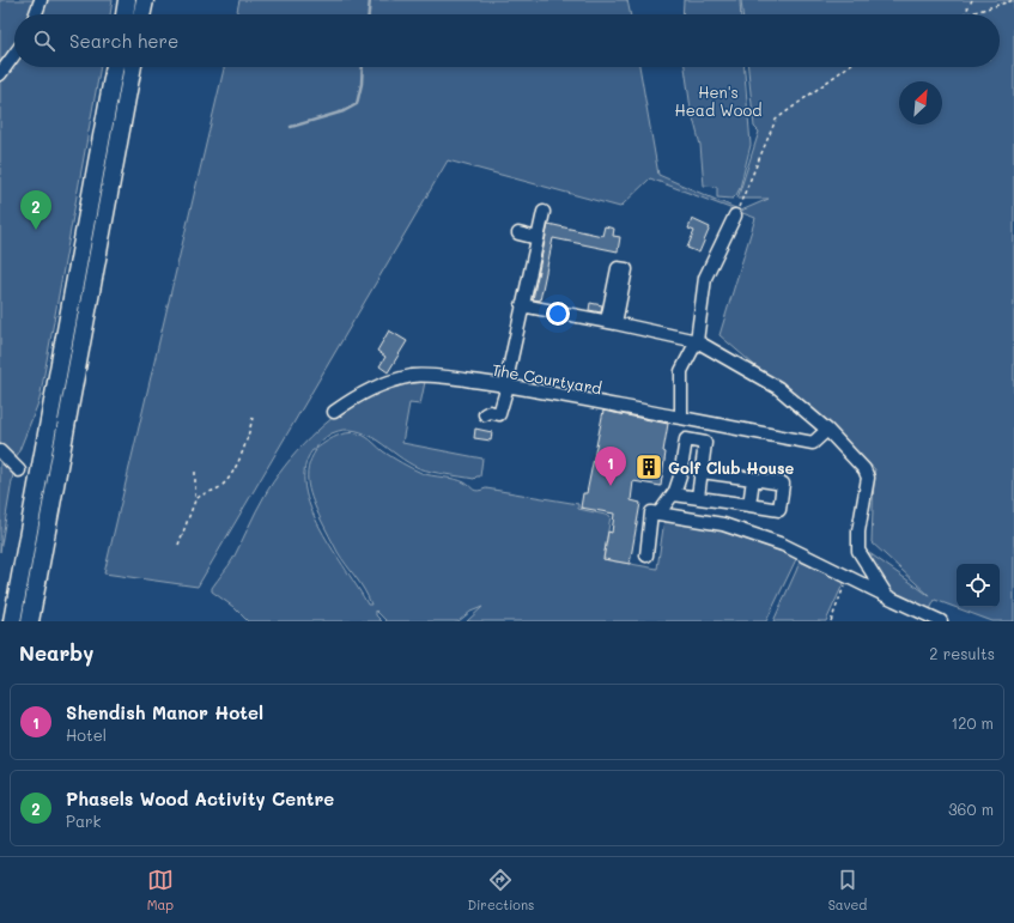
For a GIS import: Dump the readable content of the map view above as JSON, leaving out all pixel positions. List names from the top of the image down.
{
  "streets": {
    "lane": ["The Courtyard"]
  },
  "parks": ["Hen's Head Wood"],
  "places": {
    "building": ["Golf Club House"]
  },
  "north": "top right",
  "page": {
    "search": "Search here",
    "pins": ["2", "1"],
    "heading": ["Nearby", "2 results"],
    "list": [
      {
        "mark": "1",
        "name": "Shendish Manor Hotel",
        "note": "Hotel",
        "value": "120 m"
      },
      {
        "mark": "2",
        "name": "Phasels Wood Activity Centre",
        "note": "Park",
        "value": "360 m"
      }
    ],
    "nav": ["Map", "Directions", "Saved"]
  }
}
